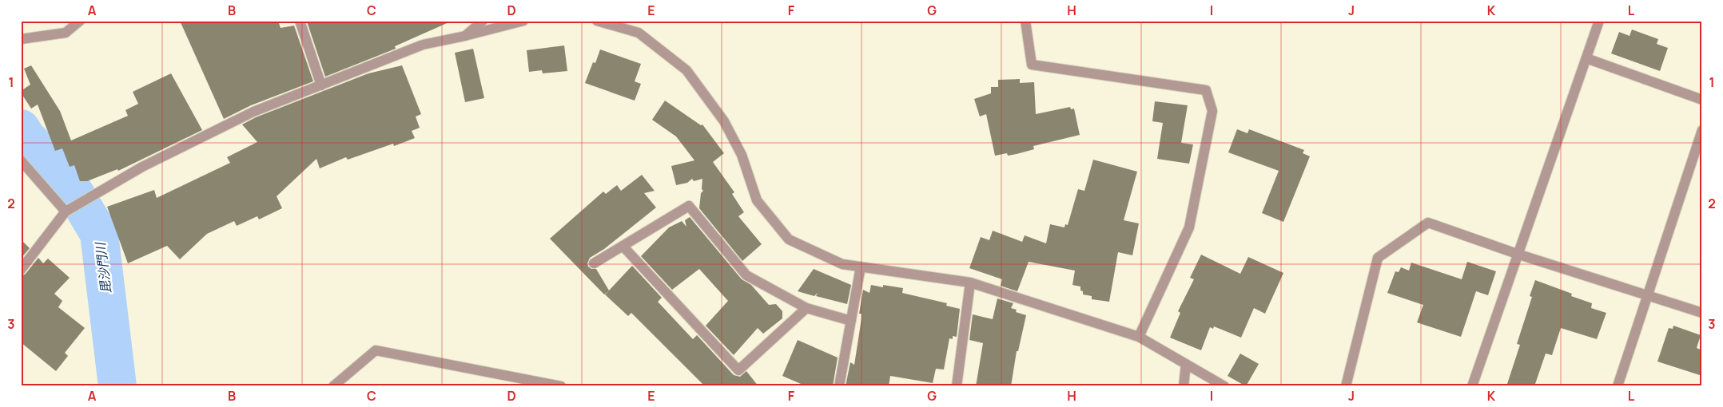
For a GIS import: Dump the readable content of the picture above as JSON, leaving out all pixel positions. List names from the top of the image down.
{
  "water": ["毘沙門川"],
  "grid": {
    "columns": [
      "A",
      "B",
      "C",
      "D",
      "E",
      "F",
      "G",
      "H",
      "I",
      "J",
      "K",
      "L"
    ],
    "rows": ["1", "2", "3"]
  }
}
